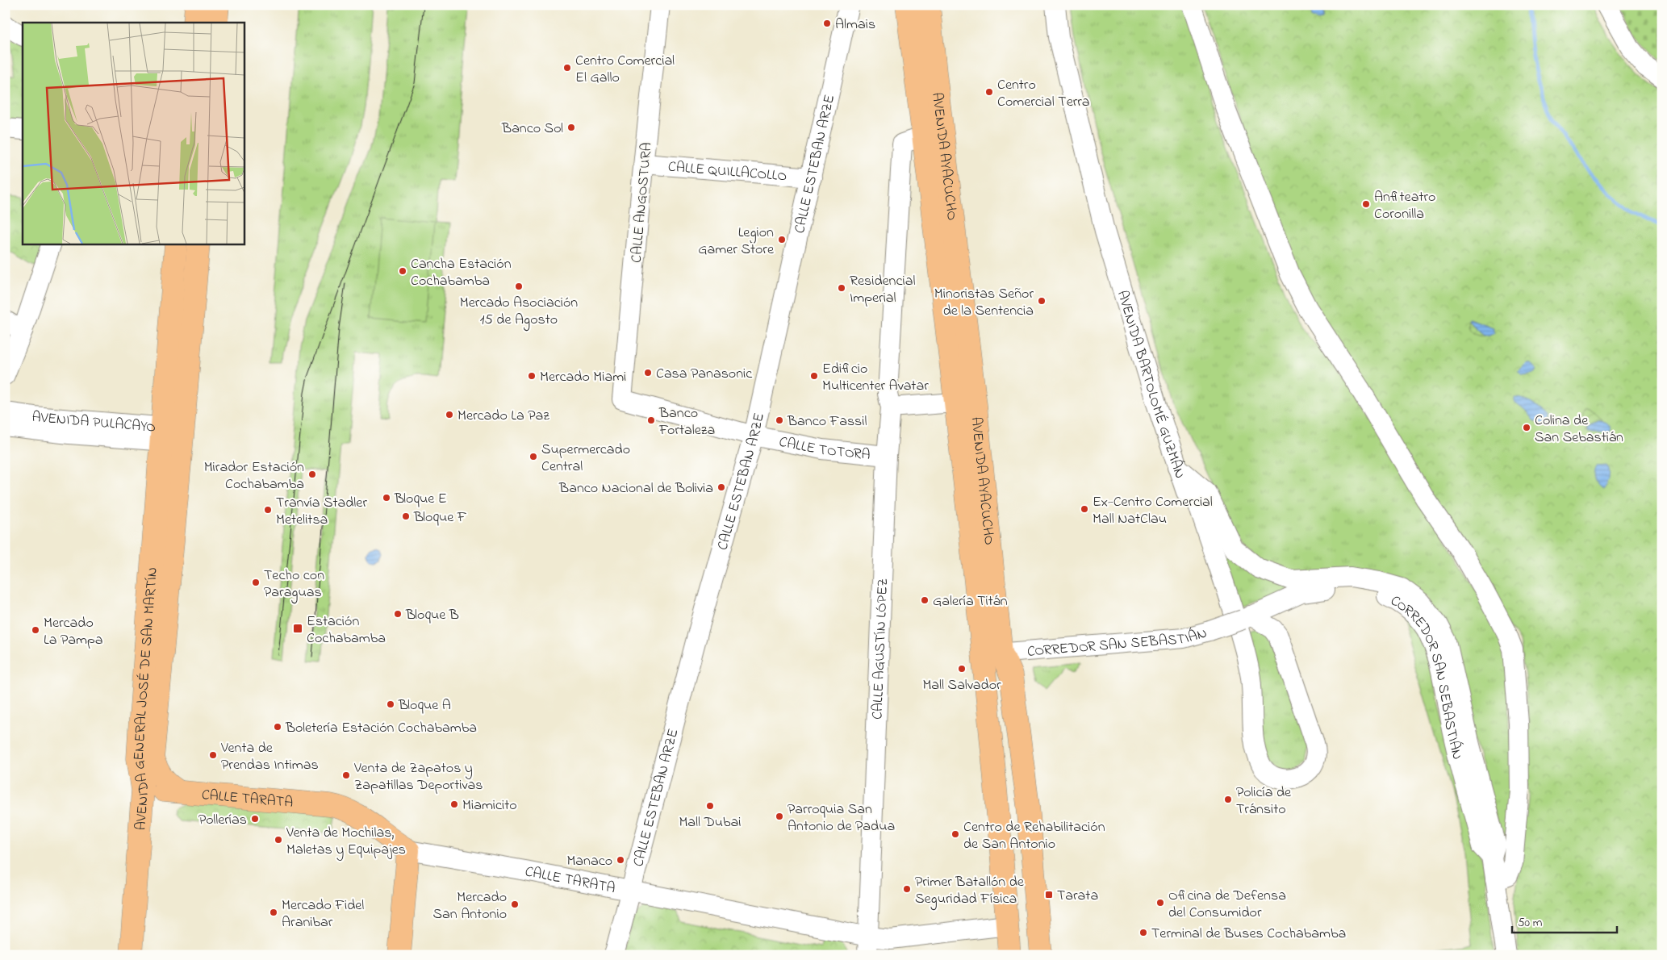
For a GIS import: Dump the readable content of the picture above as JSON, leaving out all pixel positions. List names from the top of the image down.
{
  "streets": {
    "main road": ["AVENIDA AYACUCHO", "AVENIDA GENERAL JOSÉ DE SAN MARTÍN", "CALLE TARATA"],
    "street": [
      "CALLE ESTEBAN ARZE",
      "CALLE QUILLACOLLO",
      "CALLE ANGOSTURA",
      "AVENIDA BARTOLOMÉ GUZMÁN",
      "AVENIDA PULACAYO",
      "CALLE TOTORA",
      "CORREDOR SAN SEBASTIÁN",
      "CALLE AGUSTÍN LÓPEZ"
    ]
  },
  "crossings": [
    ["AVENIDA AYACUCHO", "CORREDOR SAN SEBASTIÁN"],
    ["AVENIDA AYACUCHO", "CALLE AGUSTÍN LÓPEZ"],
    ["AVENIDA AYACUCHO", "CALLE TARATA"],
    ["CALLE ESTEBAN ARZE", "CALLE QUILLACOLLO"],
    ["CALLE ESTEBAN ARZE", "CALLE TOTORA"],
    ["CALLE ESTEBAN ARZE", "CALLE TARATA"],
    ["CALLE QUILLACOLLO", "CALLE ANGOSTURA"],
    ["CALLE ANGOSTURA", "CALLE TOTORA"],
    ["AVENIDA BARTOLOMÉ GUZMÁN", "CORREDOR SAN SEBASTIÁN"],
    ["AVENIDA PULACAYO", "AVENIDA GENERAL JOSÉ DE SAN MARTÍN"],
    ["CALLE TOTORA", "CALLE AGUSTÍN LÓPEZ"],
    ["CALLE AGUSTÍN LÓPEZ", "CALLE TARATA"],
    ["AVENIDA GENERAL JOSÉ DE SAN MARTÍN", "CALLE TARATA"]
  ],
  "places": {
    "other": [
      "Almais",
      "Centro Comercial El Gallo",
      "Centro Comercial Terra",
      "Banco Sol",
      "Anfiteatro Coronilla",
      "Legion Gamer Store",
      "Cancha Estación Cochabamba",
      "Mercado Asociación 15 de Agosto",
      "Residencial Imperial",
      "Minoristas Señor de la Sentencia",
      "Casa Panasonic",
      "Mercado Miami",
      "Edificio Multicenter Avatar",
      "Mercado La Paz",
      "Banco Fortaleza",
      "Banco Fassil",
      "Colina de San Sebastián",
      "Supermercado Central",
      "Mirador Estación Cochabamba",
      "Banco Nacional de Bolivia",
      "Bloque E",
      "Ex-Centro Comercial Mall NatClau",
      "Tranvía Stadler Metelitsa",
      "Bloque F",
      "Techo con Paraguas",
      "Galería Titán",
      "Bloque B",
      "Mercado La Pampa",
      "Mall Salvador",
      "Bloque A",
      "Boletería Estación Cochabamba",
      "Venta de Prendas Intimas",
      "Venta de Zapatos y Zapatillas Deportivas",
      "Policía de Tránsito",
      "Miamicito",
      "Mall Dubai",
      "Parroquia San Antonio de Padua",
      "Pollerías",
      "Centro de Rehabilitación de San Antonio",
      "Venta de Mochilas, Maletas y Equipajes",
      "Manaco",
      "Primer Batallón de Seguridad Física",
      "Oficina de Defensa del Consumidor",
      "Mercado San Antonio",
      "Mercado Fidel Aranibar",
      "Terminal de Buses Cochabamba"
    ],
    "transit": ["Estación Cochabamba", "Tarata"]
  },
  "scale_bar": "50 m"
}
